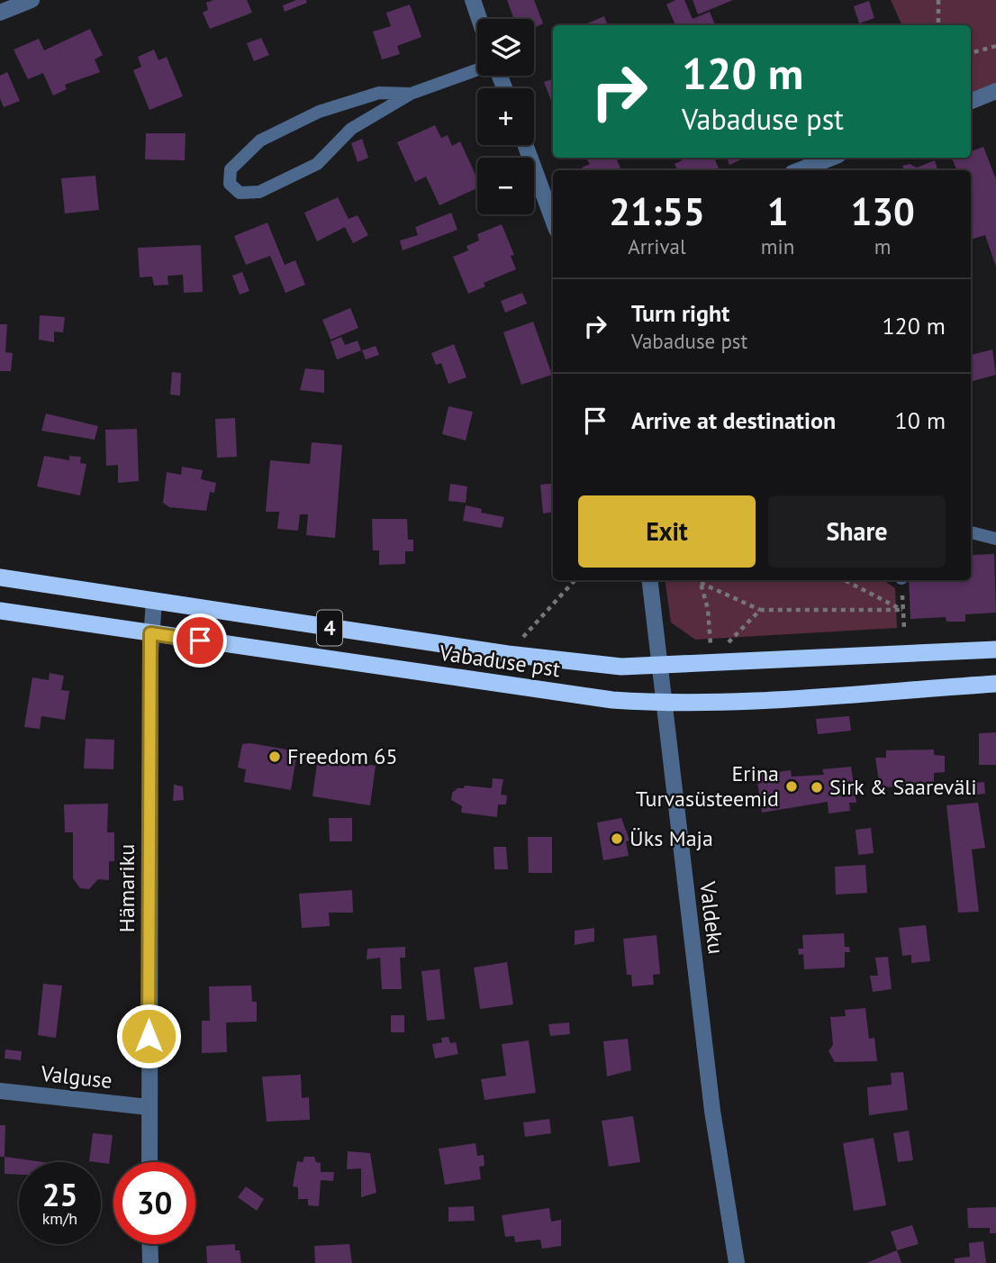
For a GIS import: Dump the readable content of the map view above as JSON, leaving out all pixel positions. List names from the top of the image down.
{
  "streets": {
    "highway": ["4", "Vabaduse pst"],
    "street": ["Hämariku", "Valdeku", "Valguse"]
  },
  "crossings": [
    ["Vabaduse pst", "Hämariku"],
    ["Vabaduse pst", "Valdeku"],
    ["Hämariku", "Valguse"]
  ],
  "places": [
    "Freedom 65",
    "Erina Turvasüsteemid",
    "Sirk & Saareväli",
    "Üks Maja"
  ],
  "page": {
    "map_buttons": ["+", "−"],
    "turn": ["120 m", "Vabaduse pst"],
    "eta": [
      "21:55",
      "Arrival",
      "1",
      "min",
      "130",
      "m"
    ],
    "list": [
      {
        "name": "Turn right",
        "note": "Vabaduse pst",
        "value": "120 m"
      },
      {
        "name": "Arrive at destination",
        "value": "10 m"
      }
    ],
    "buttons": ["Exit", "Share"],
    "speed": "25 km/h",
    "limit": "30"
  }
}
